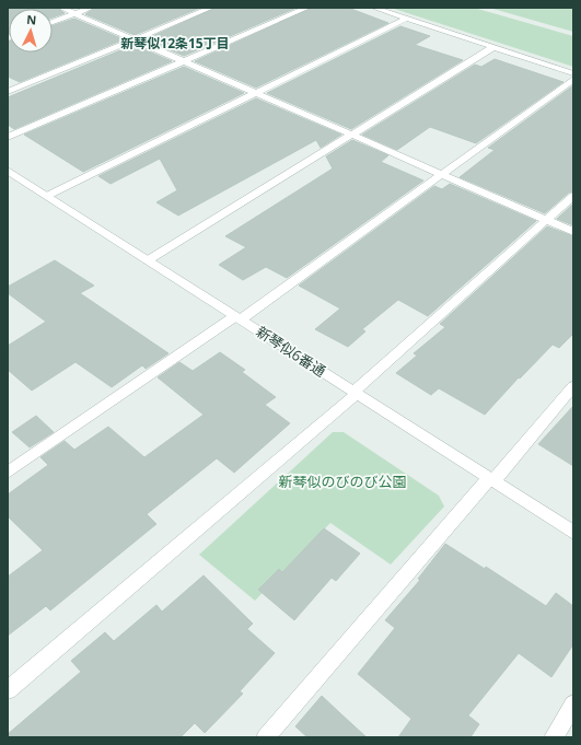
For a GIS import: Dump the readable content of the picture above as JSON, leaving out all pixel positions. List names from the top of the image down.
{
  "streets": {
    "street": ["新琴似6番通"]
  },
  "districts": ["新琴似12条15丁目"],
  "parks": ["新琴似のびのび公園"],
  "north": "top"
}
